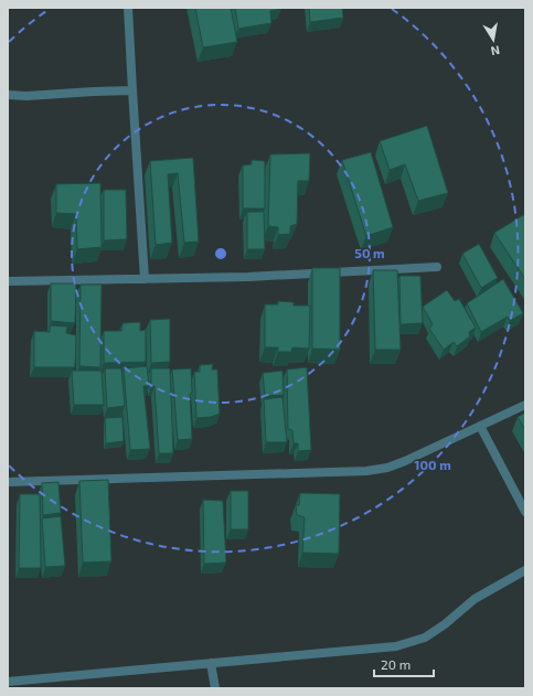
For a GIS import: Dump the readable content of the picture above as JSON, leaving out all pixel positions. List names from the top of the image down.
{
  "scale_bar": "20 m",
  "north": "bottom",
  "rings": ["50 m", "100 m"]
}
